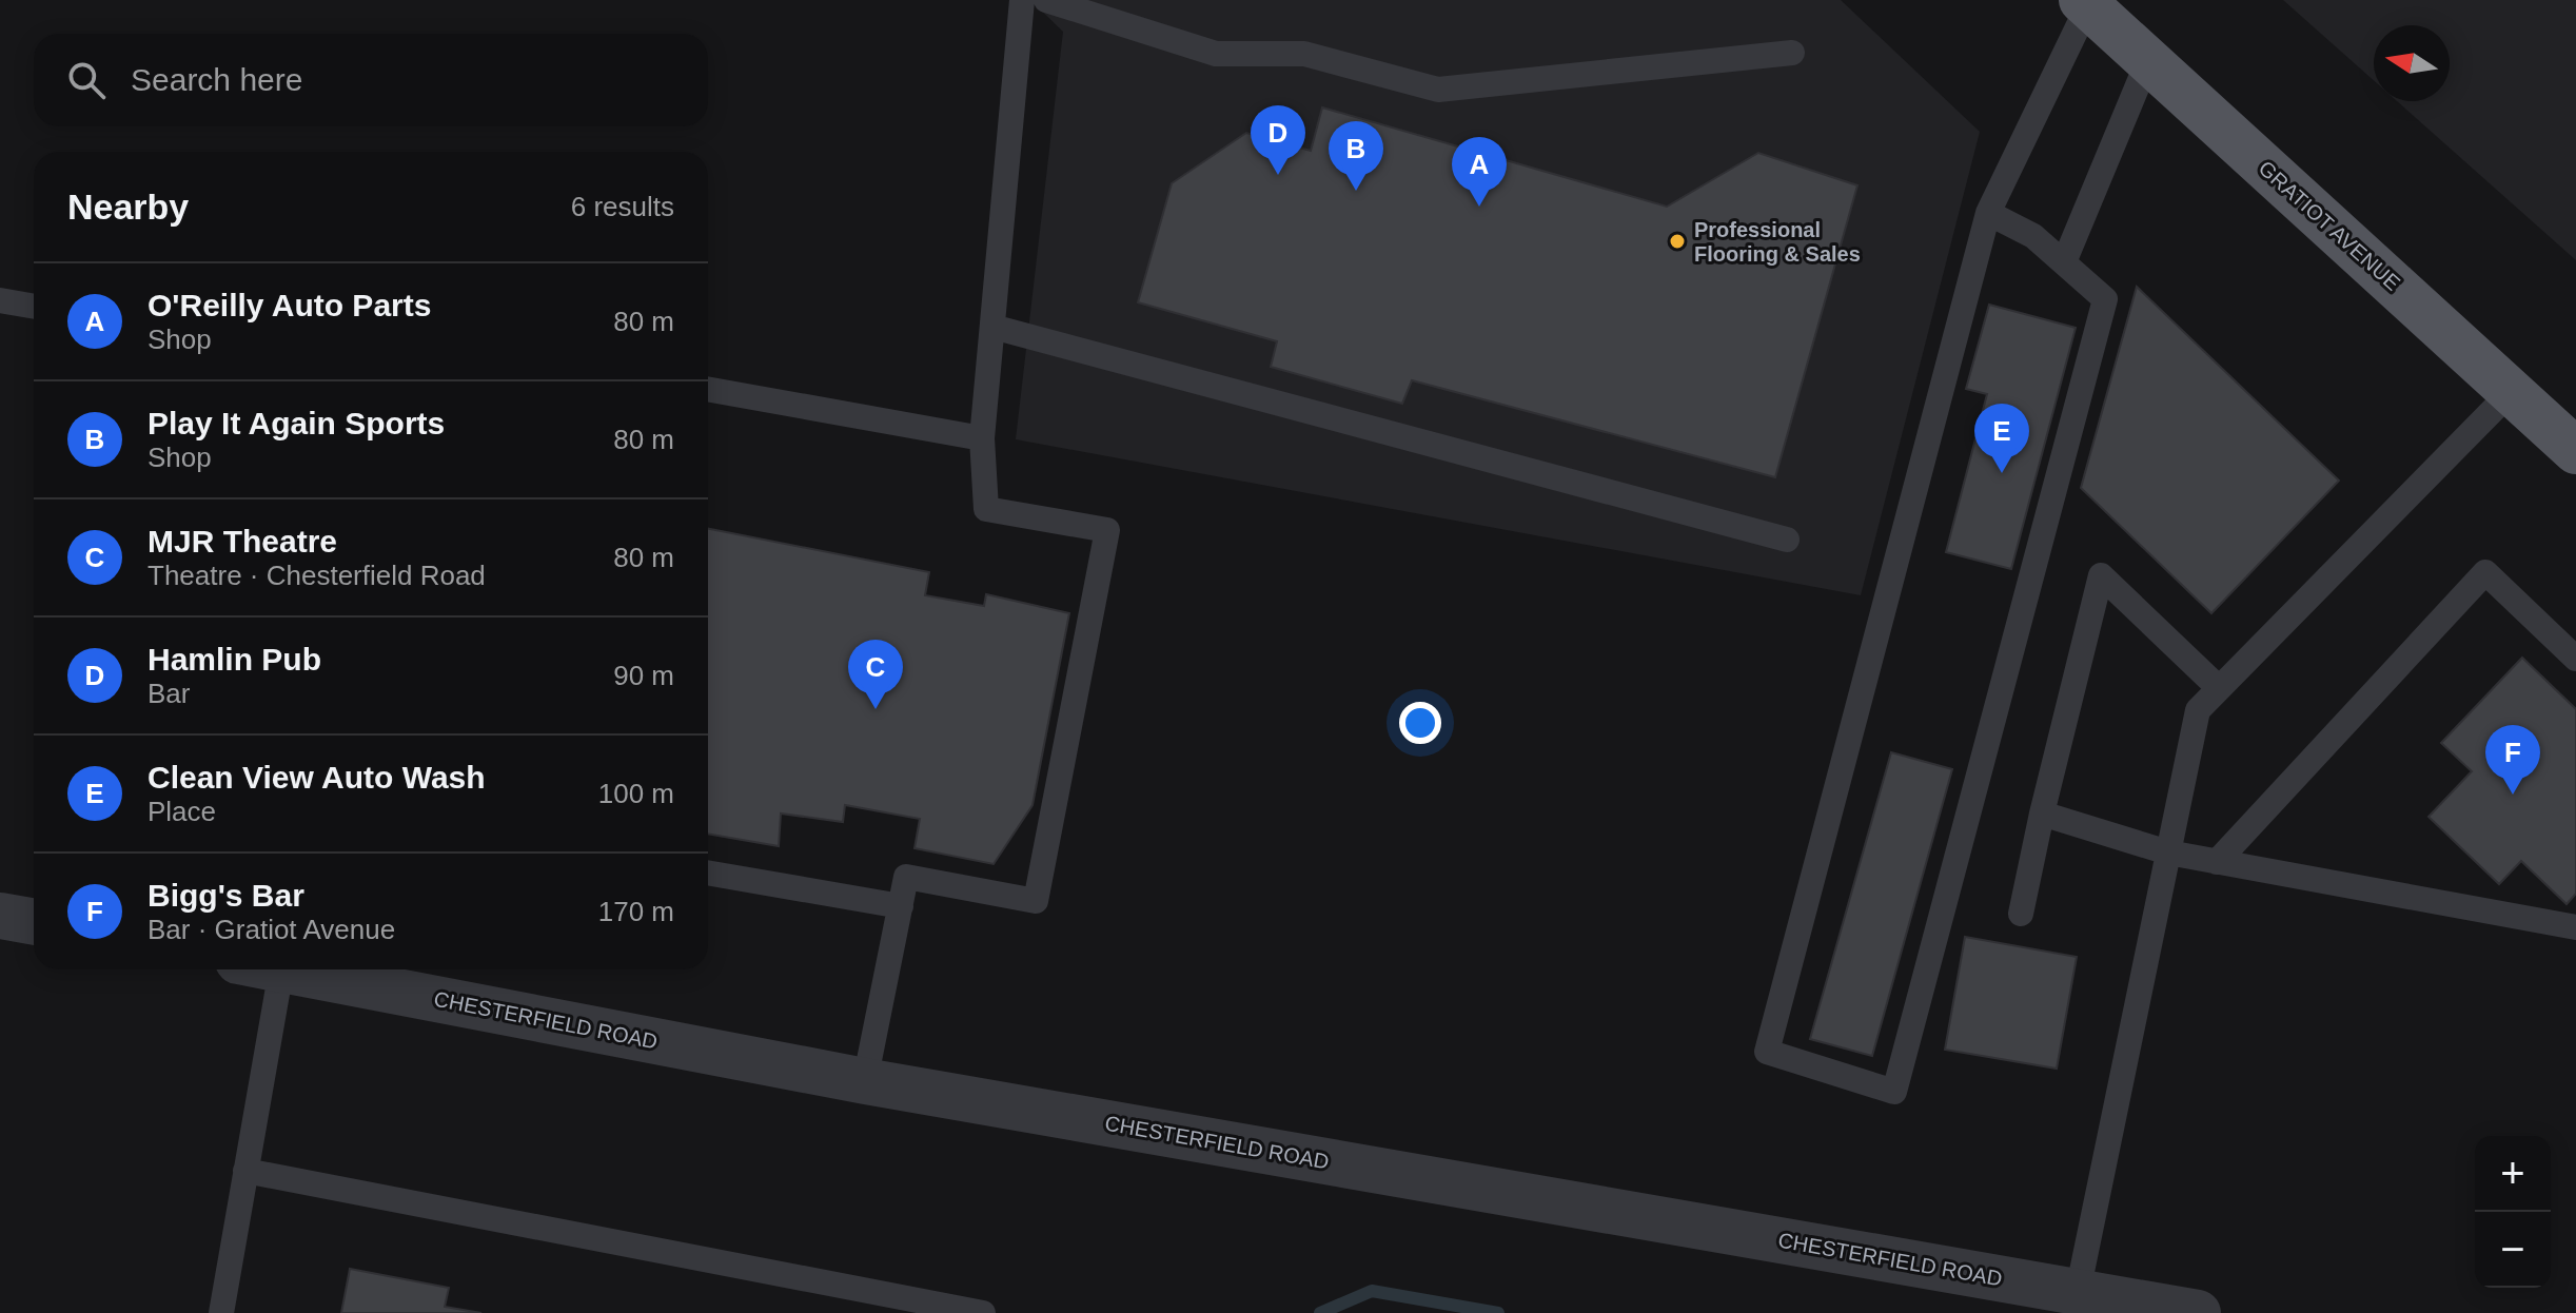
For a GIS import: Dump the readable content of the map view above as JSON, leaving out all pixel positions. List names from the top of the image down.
{
  "streets": {
    "main road": ["GRATIOT AVENUE"],
    "street": ["CHESTERFIELD ROAD"]
  },
  "places": ["Professional Flooring & Sales"],
  "north": "left",
  "page": {
    "search": "Search here",
    "pins": [
      "D",
      "B",
      "A",
      "E",
      "C",
      "F"
    ],
    "heading": ["Nearby", "6 results"],
    "list": [
      {
        "mark": "A",
        "name": "O'Reilly Auto Parts",
        "note": "Shop",
        "value": "80 m"
      },
      {
        "mark": "B",
        "name": "Play It Again Sports",
        "note": "Shop",
        "value": "80 m"
      },
      {
        "mark": "C",
        "name": "MJR Theatre",
        "note": "Theatre · Chesterfield Road",
        "value": "80 m"
      },
      {
        "mark": "D",
        "name": "Hamlin Pub",
        "note": "Bar",
        "value": "90 m"
      },
      {
        "mark": "E",
        "name": "Clean View Auto Wash",
        "note": "Place",
        "value": "100 m"
      },
      {
        "mark": "F",
        "name": "Bigg's Bar",
        "note": "Bar · Gratiot Avenue",
        "value": "170 m"
      }
    ],
    "map_buttons": ["+", "−"]
  }
}
